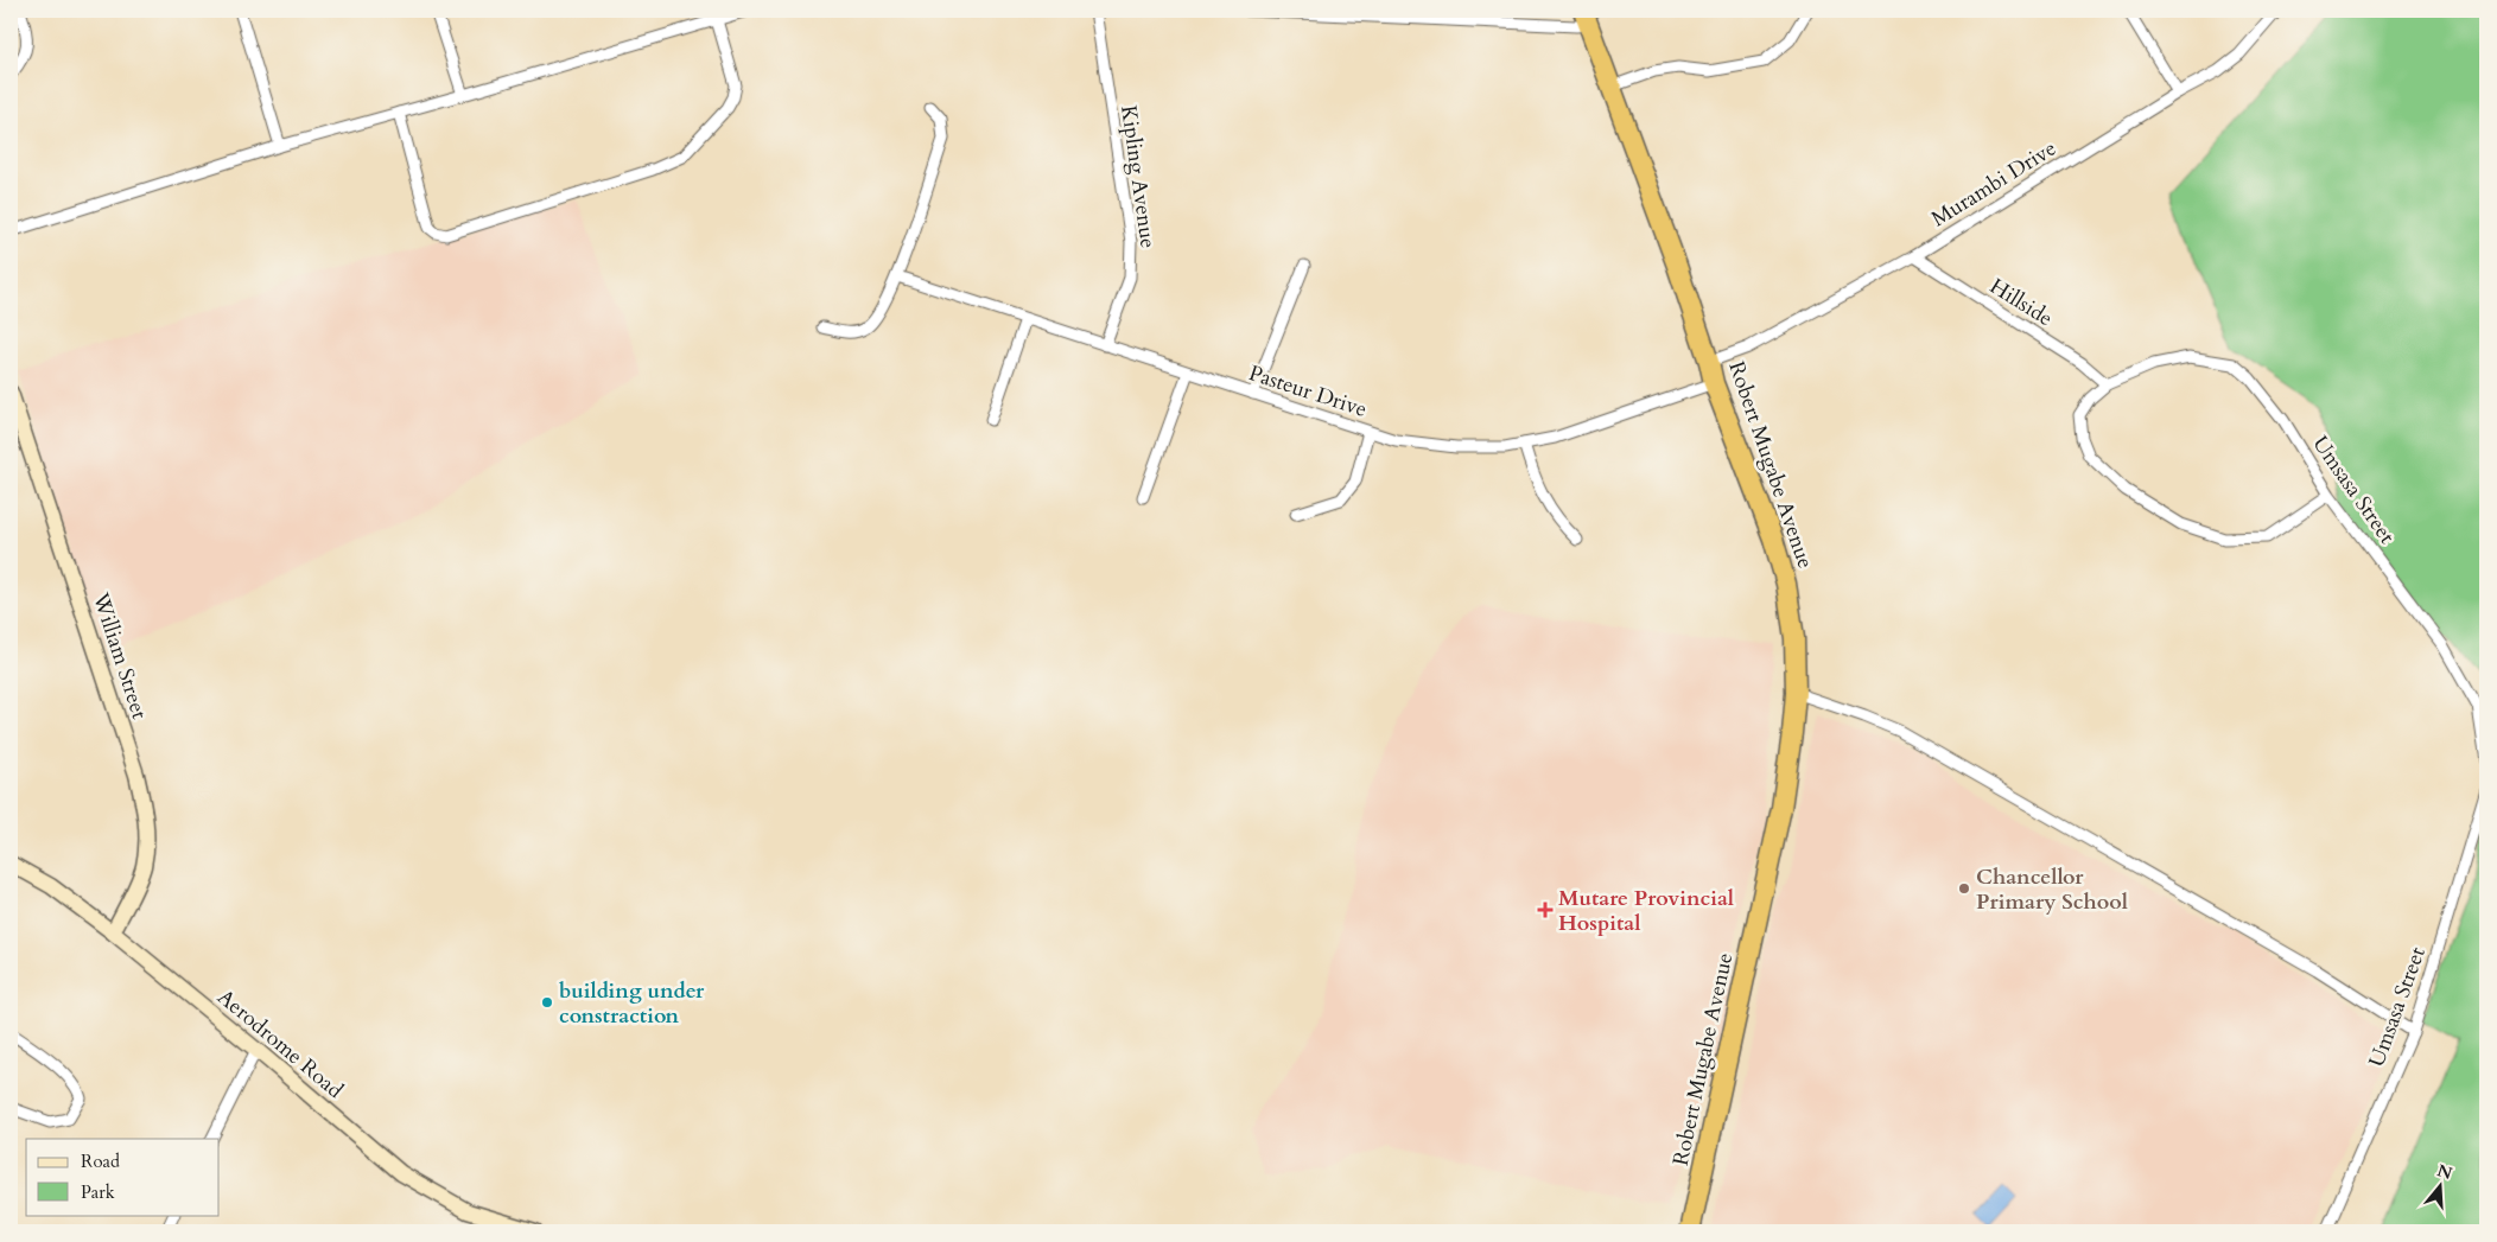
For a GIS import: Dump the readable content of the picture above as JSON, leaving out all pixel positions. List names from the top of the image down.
{
  "streets": {
    "highway": ["Robert Mugabe Avenue"],
    "street": [
      "Kipling Avenue",
      "Murambi Drive",
      "Hillside",
      "Pasteur Drive",
      "Umsasa Street",
      "William Street",
      "Aerodrome Road"
    ]
  },
  "crossings": [
    ["Kipling Avenue", "Pasteur Drive"],
    ["Murambi Drive", "Hillside"],
    ["Murambi Drive", "Robert Mugabe Avenue"],
    ["Hillside", "Umsasa Street"],
    ["Pasteur Drive", "Robert Mugabe Avenue"],
    ["William Street", "Aerodrome Road"]
  ],
  "places": {
    "other": ["Chancellor Primary School", "building under constraction"],
    "health": ["Mutare Provincial Hospital"]
  },
  "legend": ["Road", "Park"],
  "north": "top"
}
